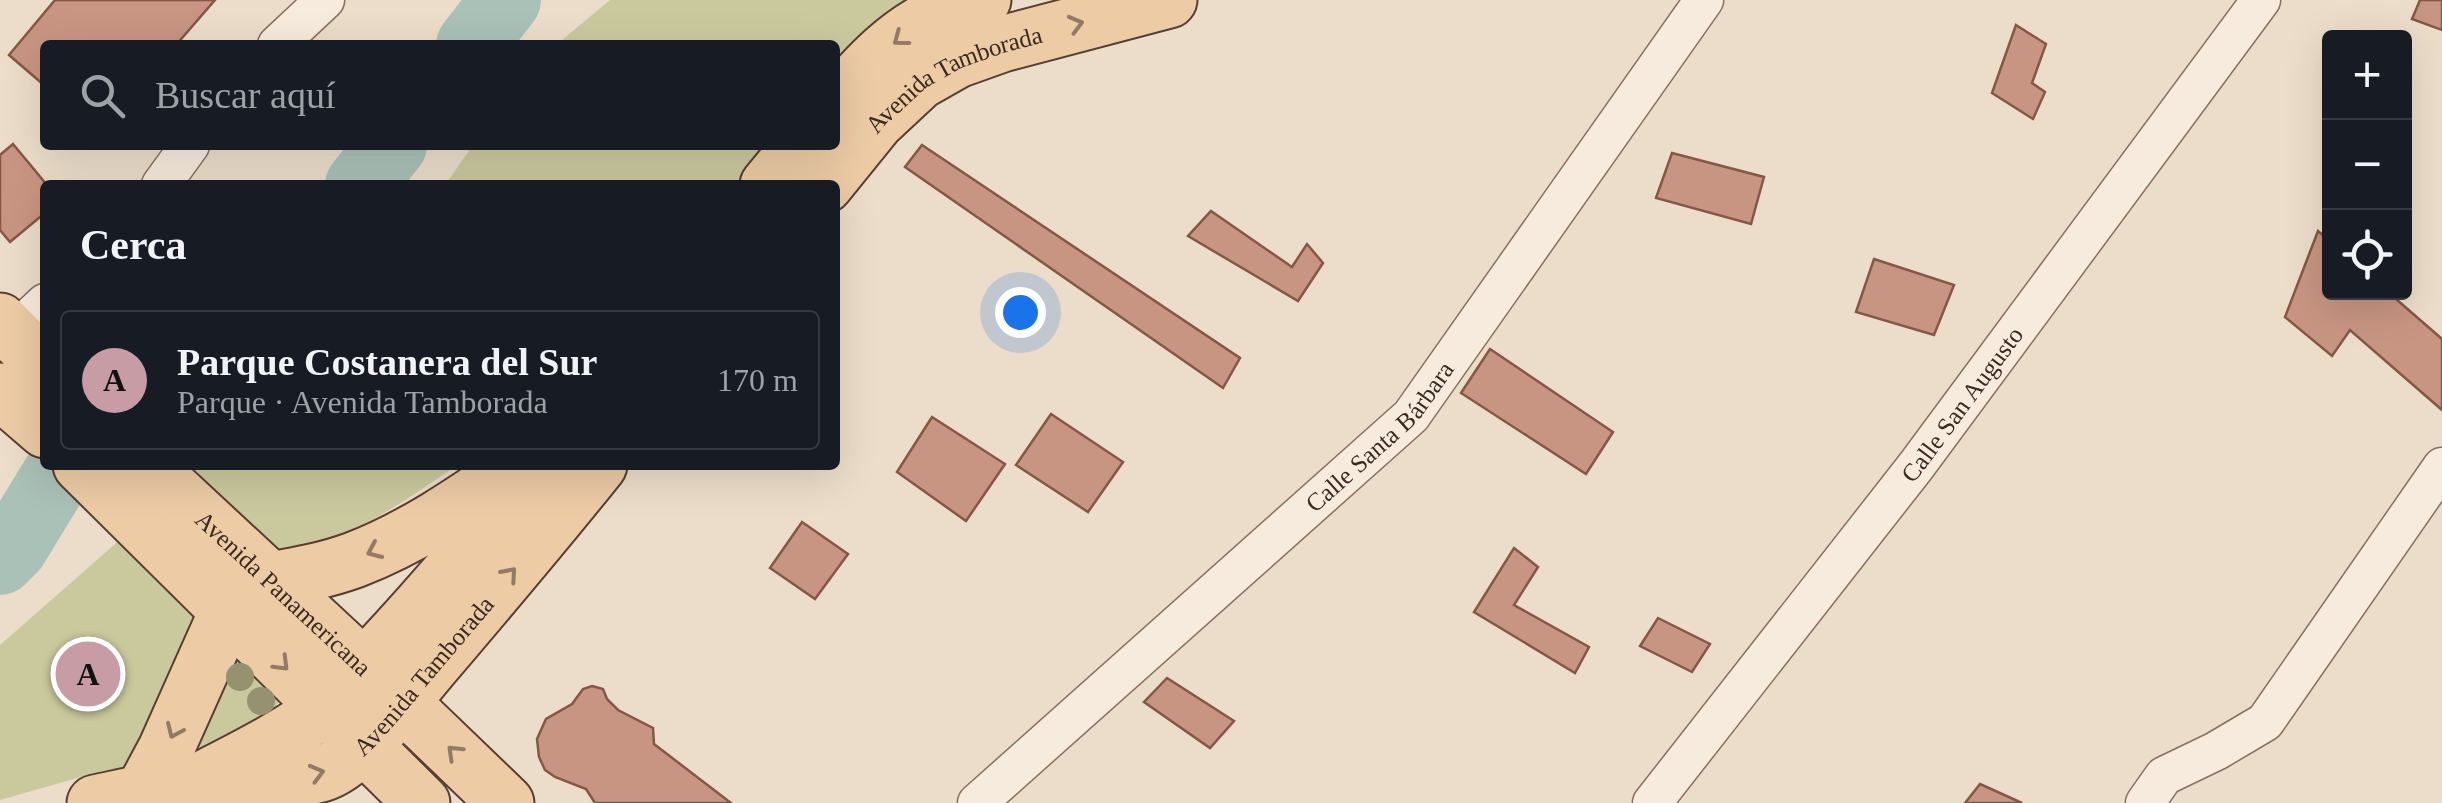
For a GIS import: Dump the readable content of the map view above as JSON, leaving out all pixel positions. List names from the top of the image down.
{
  "streets": {
    "main road": ["Avenida Tamborada", "Avenida Panamericana"],
    "street": ["Calle San Augusto", "Calle Santa Bárbara"]
  },
  "crossings": [
    ["Avenida Tamborada", "Avenida Panamericana"]
  ],
  "page": {
    "map_buttons": ["+", "−"],
    "search": "Buscar aquí",
    "heading": "Cerca",
    "list": [
      {
        "mark": "A",
        "name": "Parque Costanera del Sur",
        "note": "Parque · Avenida Tamborada",
        "value": "170 m"
      }
    ],
    "pins": "A"
  }
}
